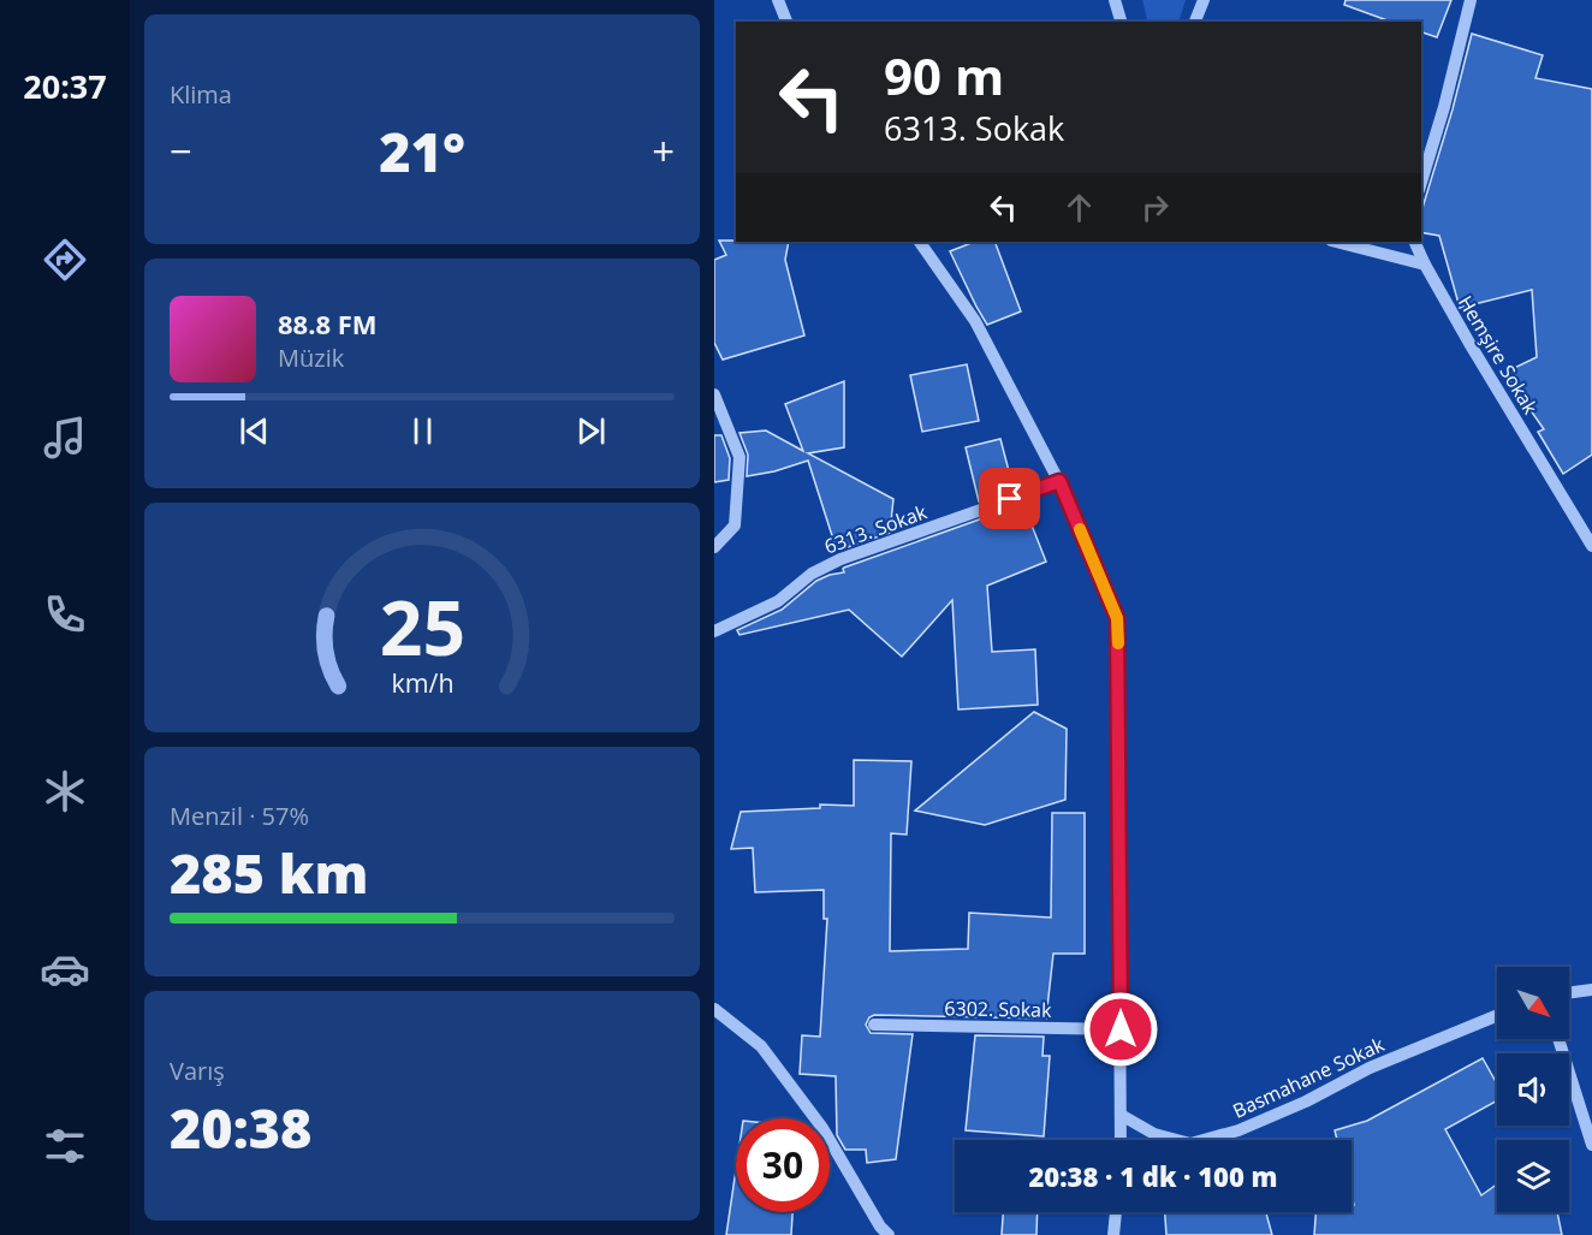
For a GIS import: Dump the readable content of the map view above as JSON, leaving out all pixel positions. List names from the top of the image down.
{
  "streets": {
    "street": [
      "Hemşire Sokak",
      "6313. Sokak",
      "6302. Sokak",
      "Basmahane Sokak"
    ]
  },
  "north": "bottom right",
  "page": {
    "tabs": "20:37",
    "tile": [
      "Klima",
      ["Menzil · 57%", "285 km"],
      ["Varış", "20:38"]
    ],
    "turn": ["90 m", "6313. Sokak"],
    "heat": ["−", "21°", "+"],
    "song": ["88.8 FM", "Müzik"],
    "limit": "30",
    "trip": "20:38 · 1 dk · 100 m",
    "gauge": ["25", "km/h"]
  }
}
